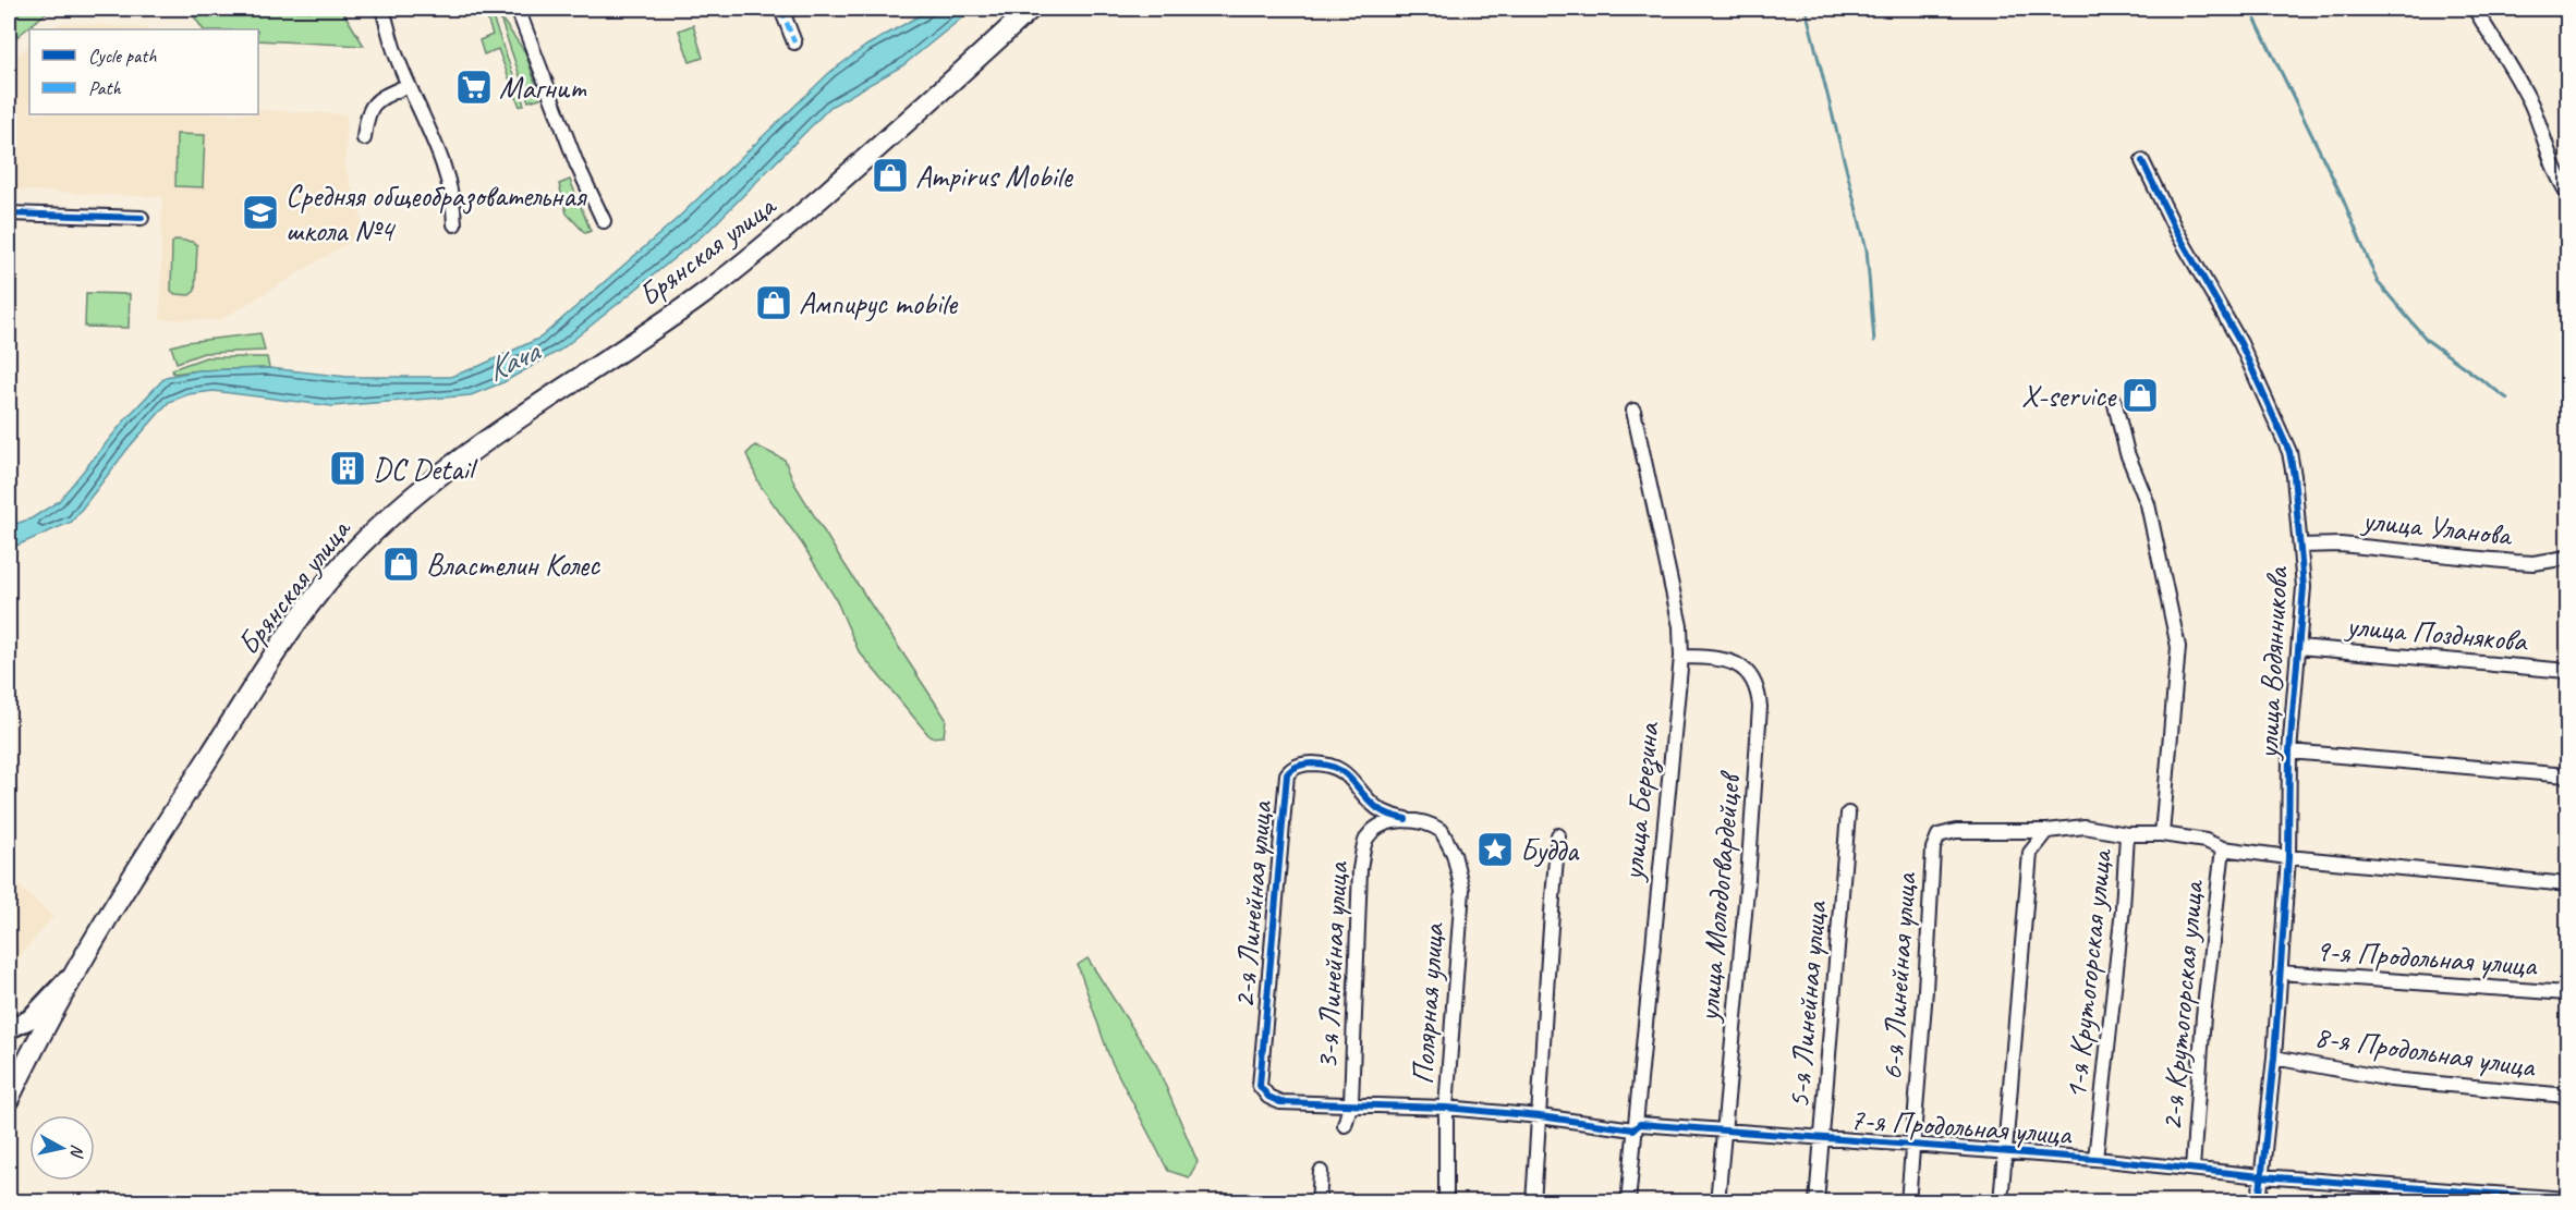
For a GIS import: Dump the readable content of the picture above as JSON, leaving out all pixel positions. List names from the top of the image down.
{
  "streets": {
    "highway": ["Брянская улица"],
    "street": [
      "улица Уланова",
      "улица Позднякова",
      "улица Водянникова",
      "улица Березина",
      "улица Молодогвардейцев",
      "2-я Линейная улица",
      "9-я Продольная улица",
      "3-я Линейная улица",
      "1-я Крутогорская улица",
      "6-я Линейная улица",
      "Полярная улица",
      "5-я Линейная улица",
      "2-я Крутогорская улица",
      "8-я Продольная улица",
      "7-я Продольная улица"
    ]
  },
  "crossings": [
    ["улица Уланова", "улица Водянникова"],
    ["улица Позднякова", "улица Водянникова"],
    ["улица Водянникова", "9-я Продольная улица"],
    ["улица Водянникова", "8-я Продольная улица"],
    ["улица Водянникова", "7-я Продольная улица"],
    ["улица Березина", "улица Молодогвардейцев"],
    ["улица Березина", "7-я Продольная улица"],
    ["улица Молодогвардейцев", "7-я Продольная улица"],
    ["2-я Линейная улица", "3-я Линейная улица"],
    ["2-я Линейная улица", "Полярная улица"],
    ["2-я Линейная улица", "7-я Продольная улица"],
    ["3-я Линейная улица", "Полярная улица"],
    ["3-я Линейная улица", "7-я Продольная улица"],
    ["1-я Крутогорская улица", "7-я Продольная улица"],
    ["6-я Линейная улица", "7-я Продольная улица"],
    ["Полярная улица", "7-я Продольная улица"],
    ["5-я Линейная улица", "7-я Продольная улица"],
    ["2-я Крутогорская улица", "7-я Продольная улица"]
  ],
  "water": ["Кача"],
  "places": {
    "supermarket": ["Магнит"],
    "shop": [
      "Ampirus Mobile",
      "Ампирус mobile",
      "X-service",
      "Властелин Колес"
    ],
    "school or university": ["Средняя общеобразовательная школа №4"],
    "building": ["DC Detail"],
    "place": ["Будда"]
  },
  "legend": ["Cycle path", "Path"],
  "north": "right"
}
